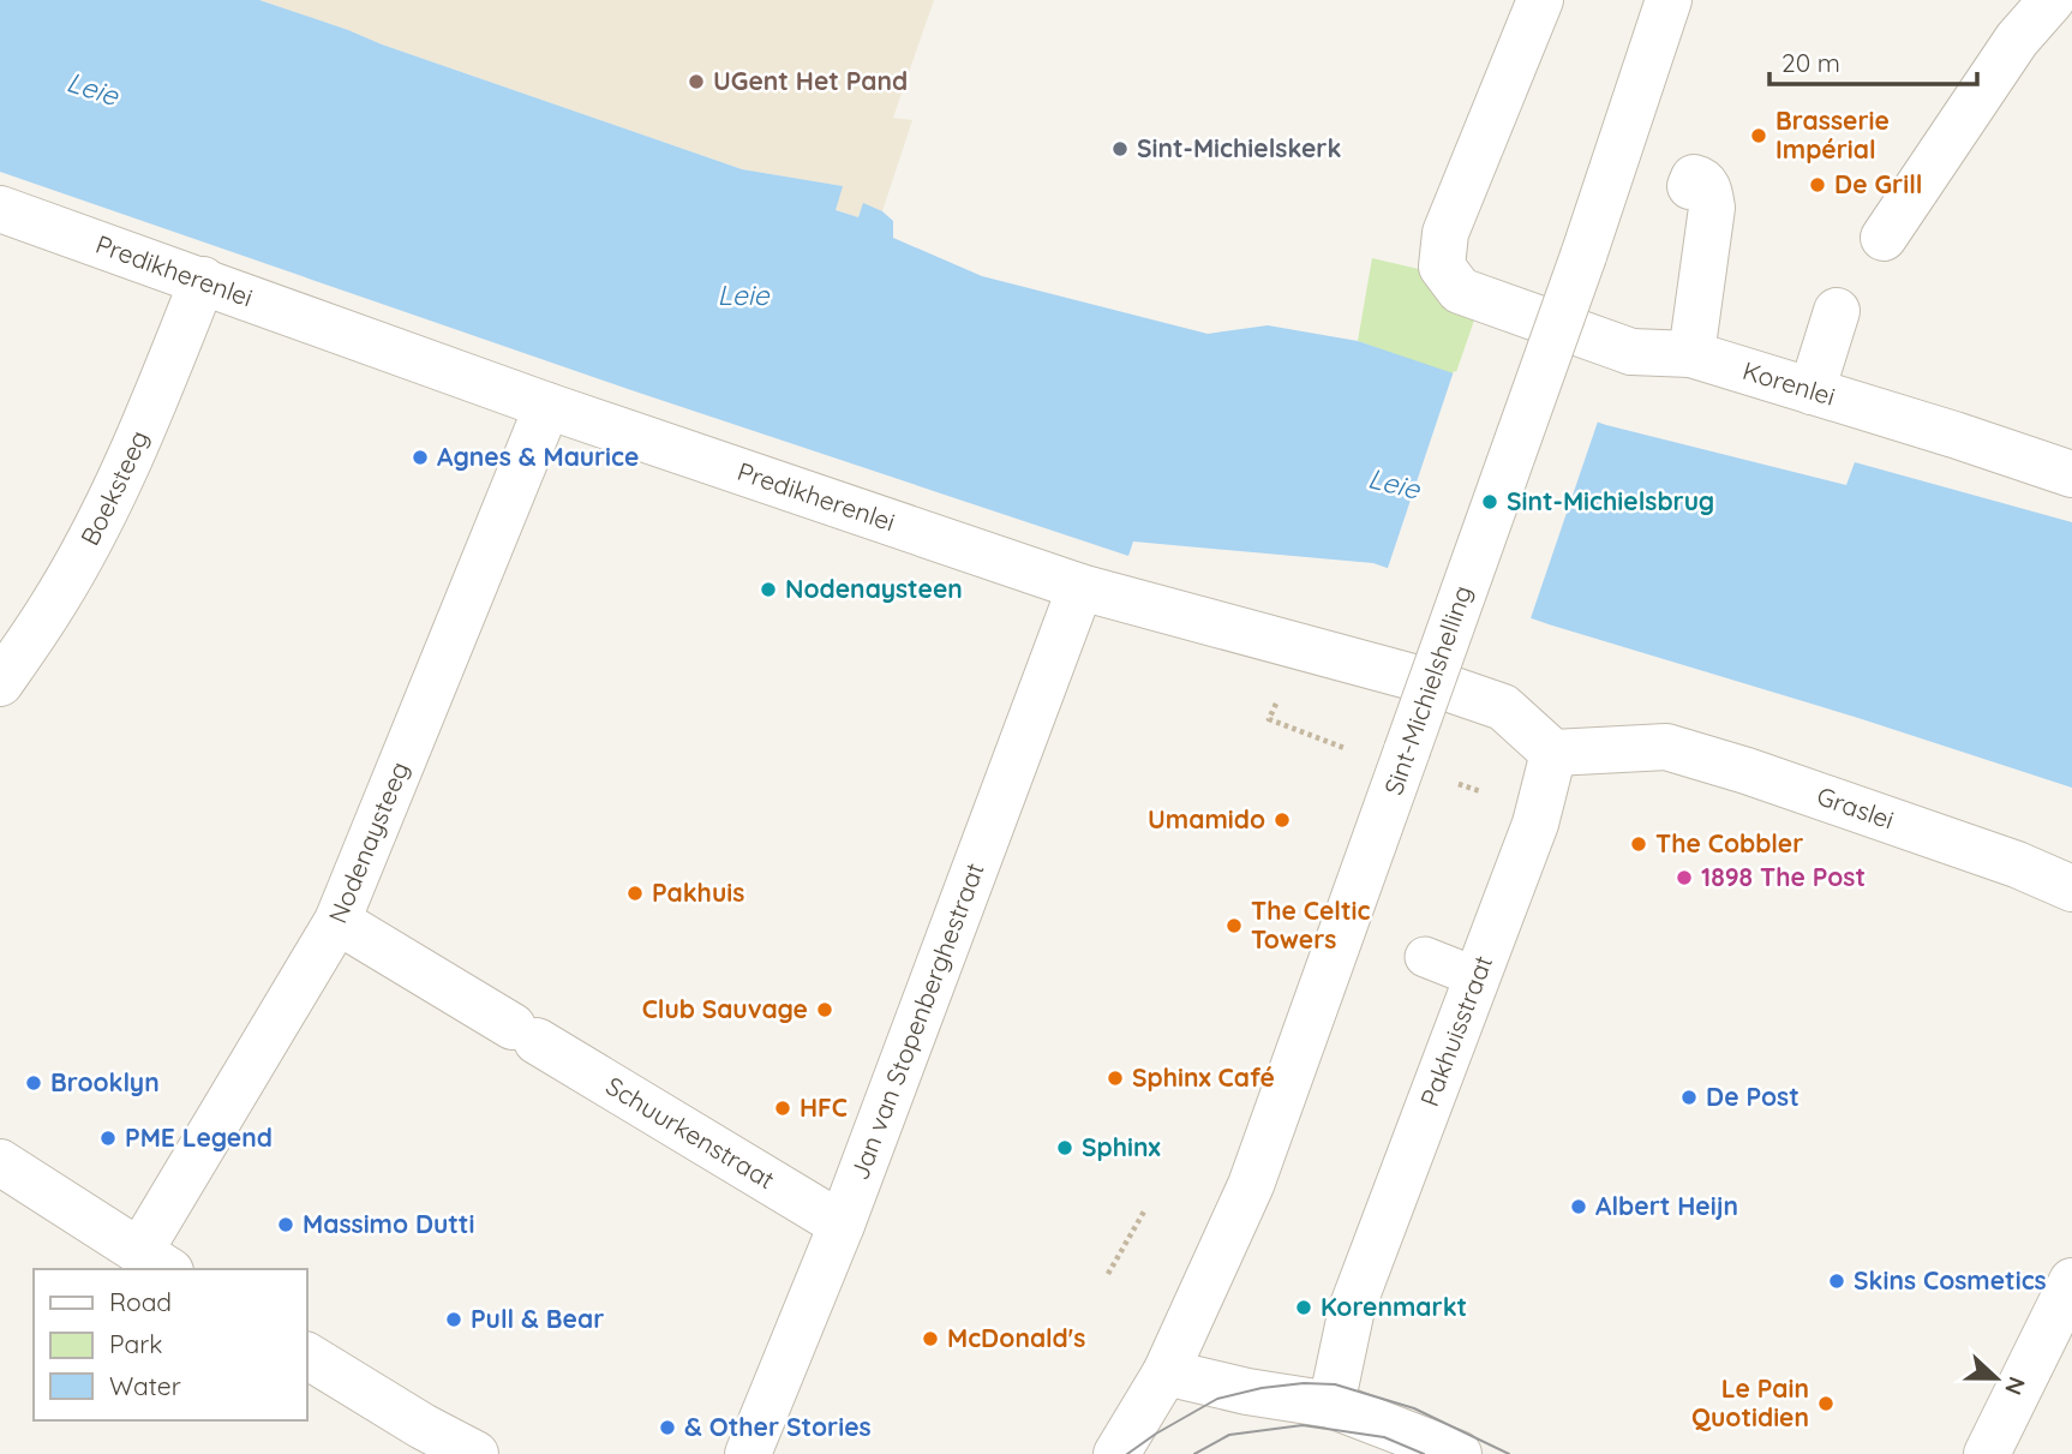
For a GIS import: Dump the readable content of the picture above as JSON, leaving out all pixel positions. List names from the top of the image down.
{
  "streets": {
    "street": [
      "Predikherenlei",
      "Korenlei",
      "Boeksteeg",
      "Sint-Michielshelling",
      "Graslei",
      "Nodenaysteeg",
      "Jan van Stopenberghestraat",
      "Pakhuisstraat",
      "Schuurkenstraat"
    ]
  },
  "crossings": [
    ["Predikherenlei", "Boeksteeg"],
    ["Predikherenlei", "Graslei"],
    ["Predikherenlei", "Nodenaysteeg"],
    ["Predikherenlei", "Jan van Stopenberghestraat"],
    ["Predikherenlei", "Pakhuisstraat"],
    ["Graslei", "Pakhuisstraat"],
    ["Nodenaysteeg", "Schuurkenstraat"],
    ["Jan van Stopenberghestraat", "Schuurkenstraat"]
  ],
  "water": ["Leie"],
  "places": [
    "UGent Het Pand",
    "Brasserie Impérial",
    "Sint-Michielskerk",
    "De Grill",
    "Agnes & Maurice",
    "Sint-Michielsbrug",
    "Nodenaysteen",
    "Umamido",
    "The Cobbler",
    "1898 The Post",
    "Pakhuis",
    "The Celtic Towers",
    "Club Sauvage",
    "Sphinx Café",
    "Brooklyn",
    "De Post",
    "HFC",
    "PME Legend",
    "Sphinx",
    "Albert Heijn",
    "Massimo Dutti",
    "Skins Cosmetics",
    "Korenmarkt",
    "Pull & Bear",
    "McDonald's",
    "Le Pain Quotidien",
    "& Other Stories"
  ],
  "legend": ["Road", "Park", "Water"],
  "scale_bar": "20 m",
  "north": "right"
}
